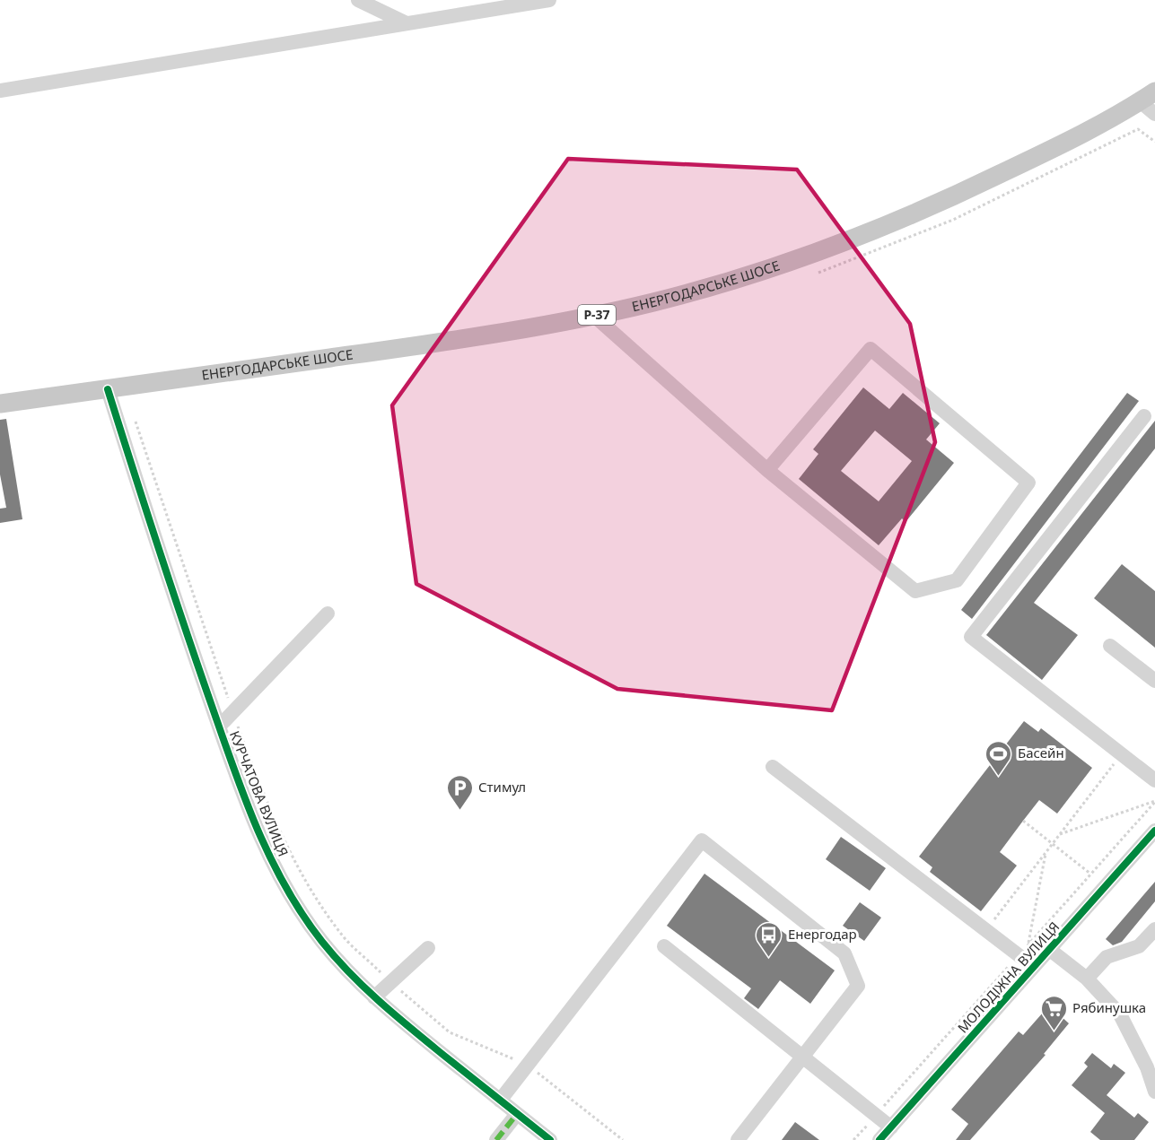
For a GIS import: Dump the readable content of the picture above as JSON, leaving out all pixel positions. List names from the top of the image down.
{
  "streets": {
    "main road": ["ЕНЕРГОДАРСЬКЕ ШОСЕ", "Р-37"],
    "street": ["КУРЧАТОВА ВУЛИЦЯ", "МОЛОДІЖНА ВУЛИЦЯ"]
  },
  "crossings": [
    ["ЕНЕРГОДАРСЬКЕ ШОСЕ", "КУРЧАТОВА ВУЛИЦЯ"]
  ],
  "places": {
    "sports": ["Басейн"],
    "parking": ["Стимул"],
    "bus stop": ["Енергодар"],
    "supermarket": ["Рябинушка"]
  }
}
